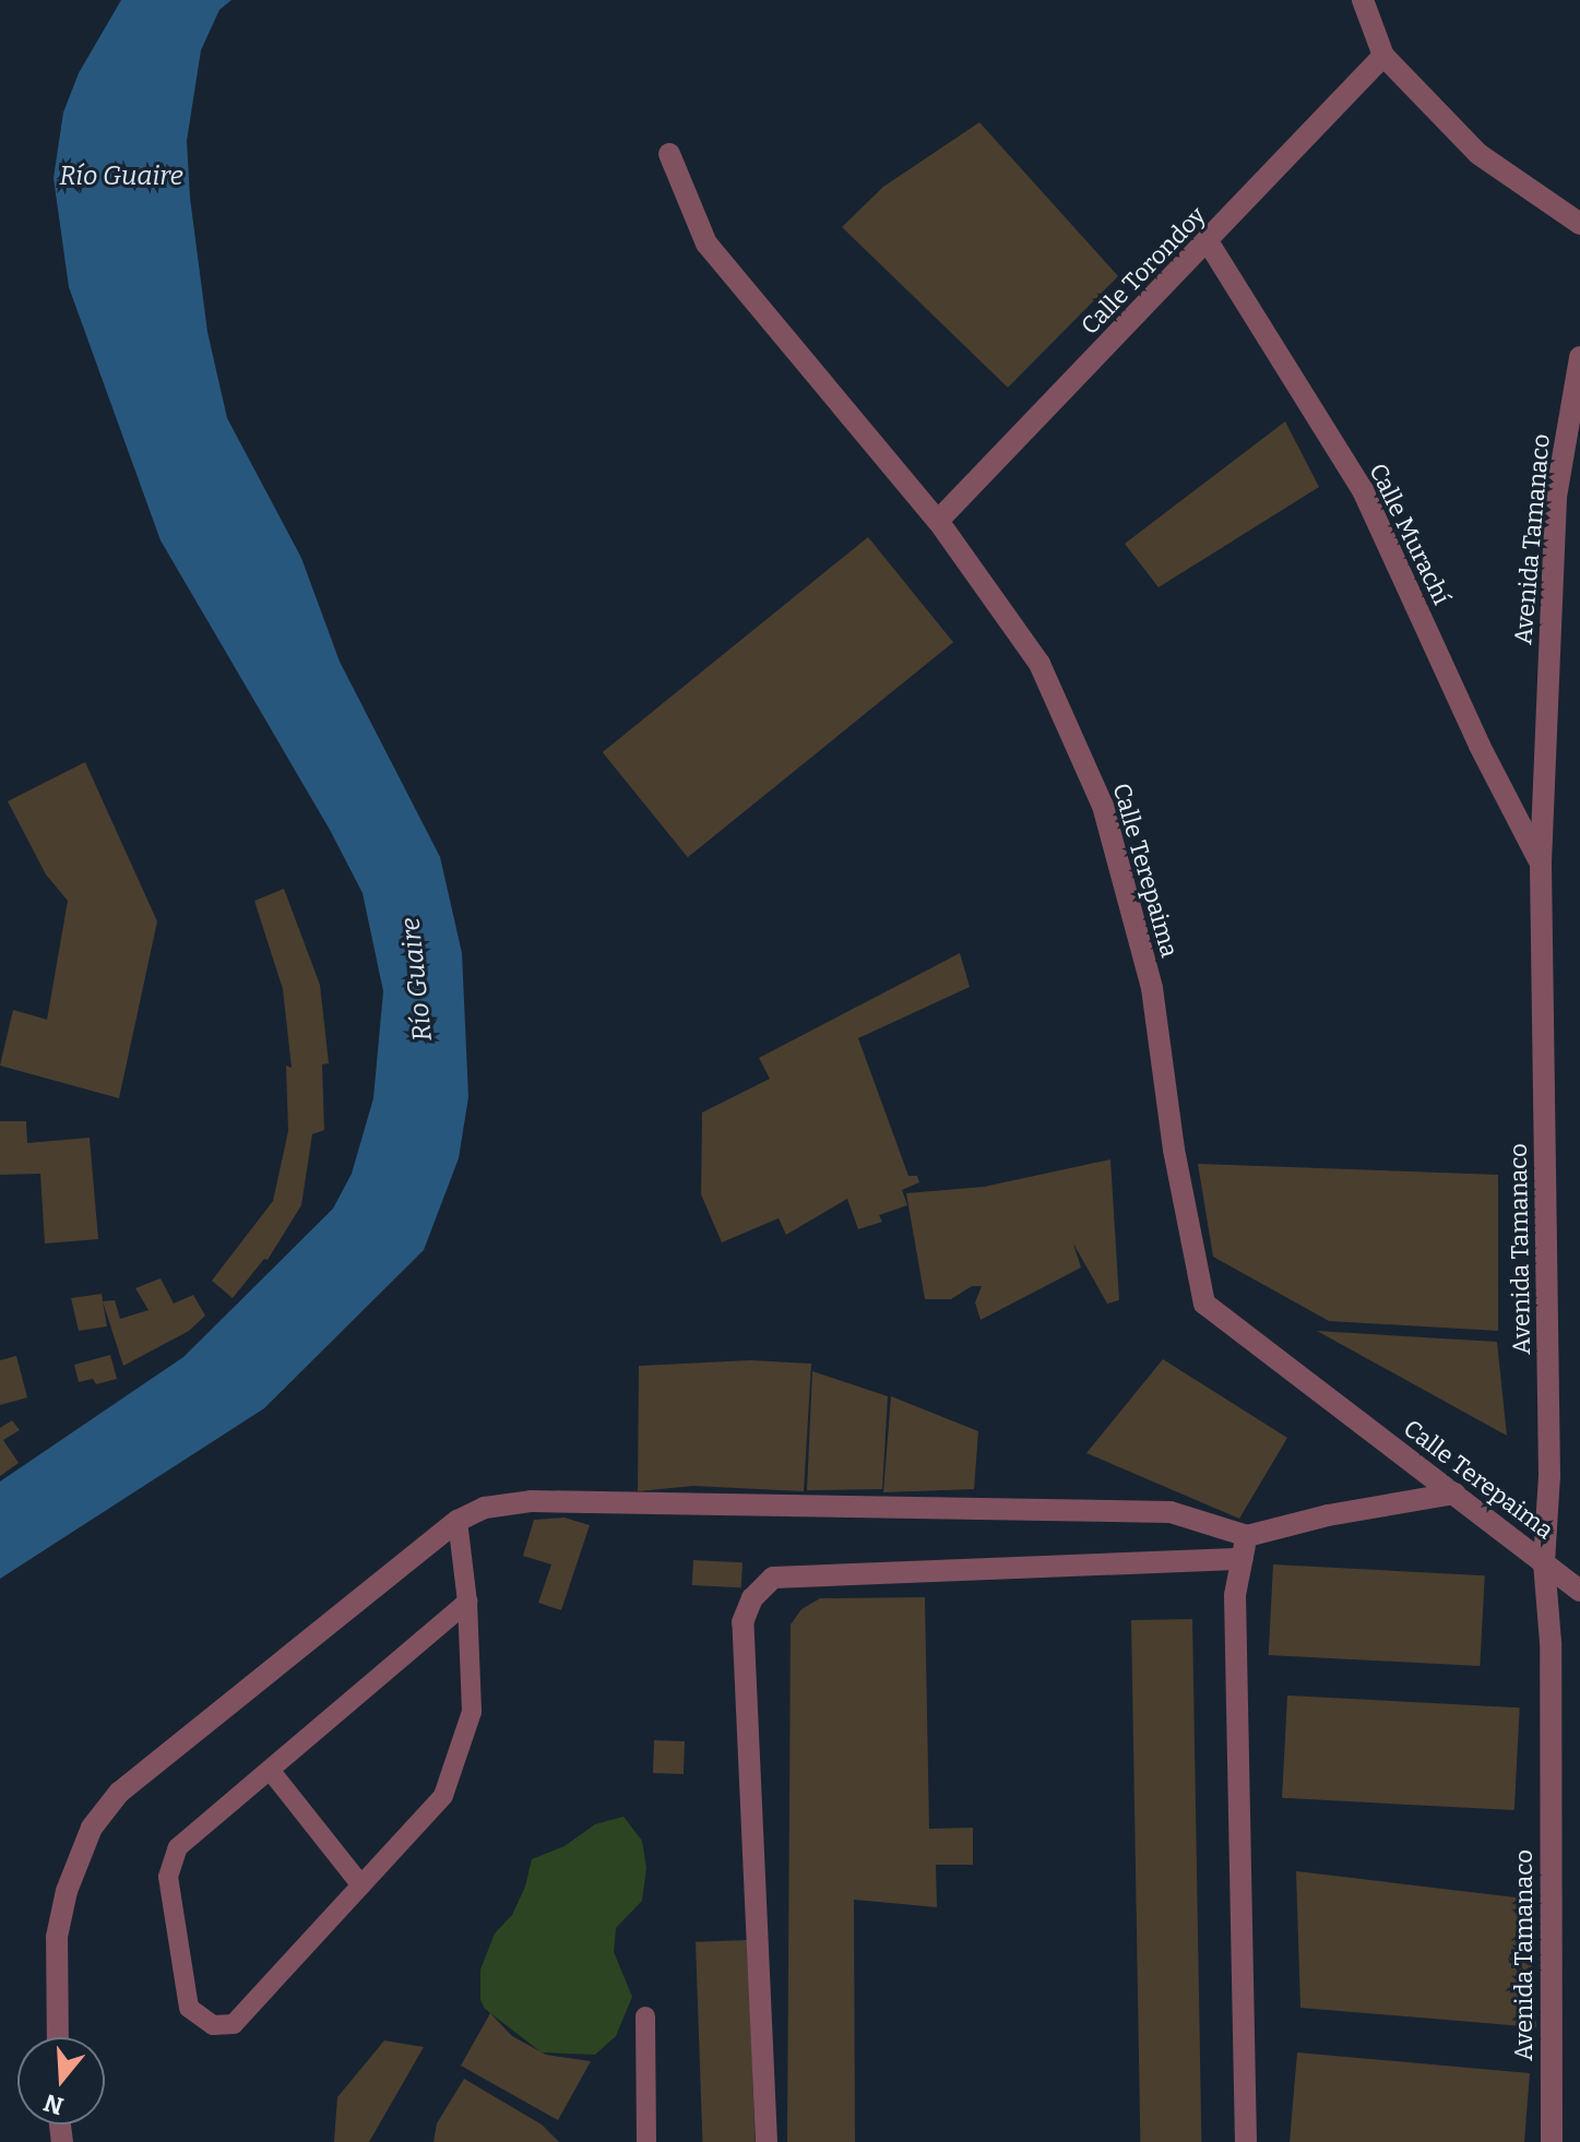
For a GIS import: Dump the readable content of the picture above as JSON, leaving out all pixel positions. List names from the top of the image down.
{
  "streets": {
    "street": [
      "Calle Torondoy",
      "Calle Murachí",
      "Avenida Tamanaco",
      "Calle Terepaima"
    ]
  },
  "crossings": [
    ["Calle Torondoy", "Calle Murachí"],
    ["Calle Torondoy", "Calle Terepaima"],
    ["Calle Murachí", "Avenida Tamanaco"],
    ["Avenida Tamanaco", "Calle Terepaima"]
  ],
  "water": ["Río Guaire"],
  "north": "bottom"
}
